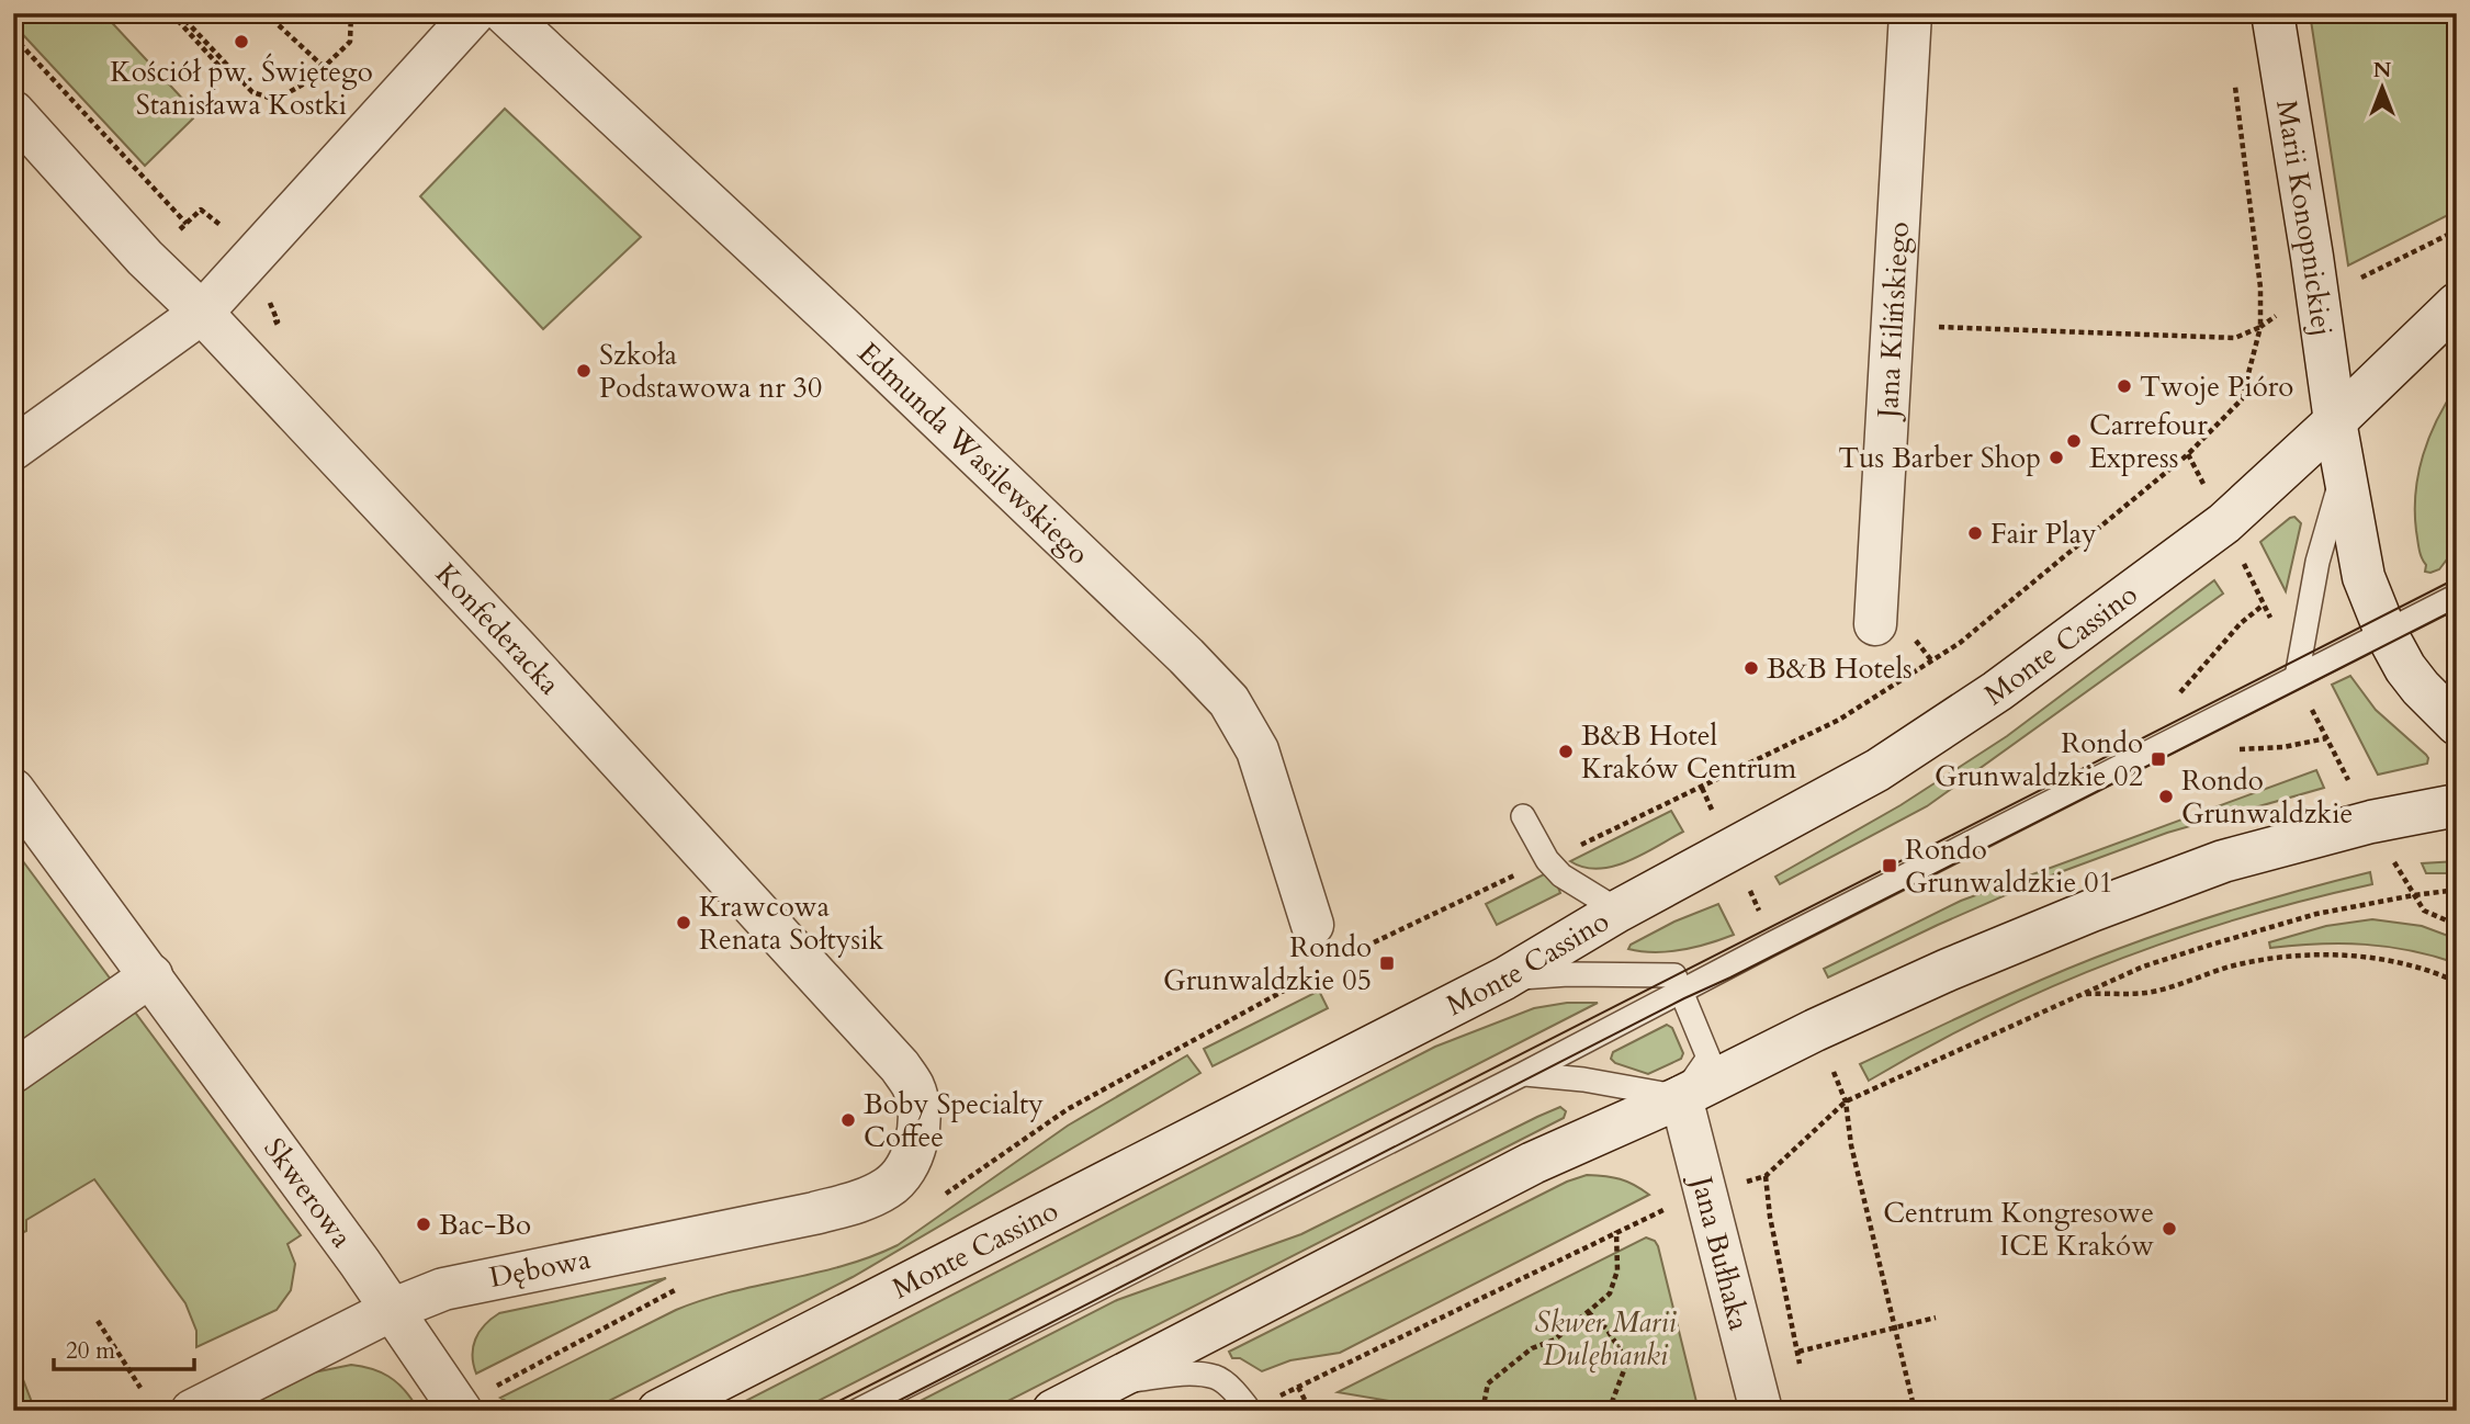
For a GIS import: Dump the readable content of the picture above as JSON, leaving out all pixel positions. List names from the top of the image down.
{
  "streets": {
    "street": [
      "Marii Konopnickiej",
      "Jana Kilińskiego",
      "Edmunda Wasilewskiego",
      "Konfederacka",
      "Monte Cassino",
      "Skwerowa",
      "Jana Bułhaka",
      "Dębowa"
    ]
  },
  "crossings": [
    ["Marii Konopnickiej", "Monte Cassino"],
    ["Konfederacka", "Dębowa"],
    ["Skwerowa", "Dębowa"]
  ],
  "parks": ["Skwer Marii Dulębianki"],
  "places": {
    "other": [
      "Kościół pw. Świętego Stanisława Kostki",
      "Szkoła Podstawowa nr 30",
      "Twoje Pióro",
      "Carrefour Express",
      "Tus Barber Shop",
      "Fair Play",
      "B&B Hotels",
      "B&B Hotel Kraków Centrum",
      "Rondo Grunwaldzkie",
      "Krawcowa Renata Sołtysik",
      "Boby Specialty Coffee",
      "Bac-Bo",
      "Centrum Kongresowe ICE Kraków"
    ],
    "transit": ["Rondo Grunwaldzkie 02", "Rondo Grunwaldzkie 01", "Rondo Grunwaldzkie 05"]
  },
  "scale_bar": "20 m",
  "north": "top"
}
